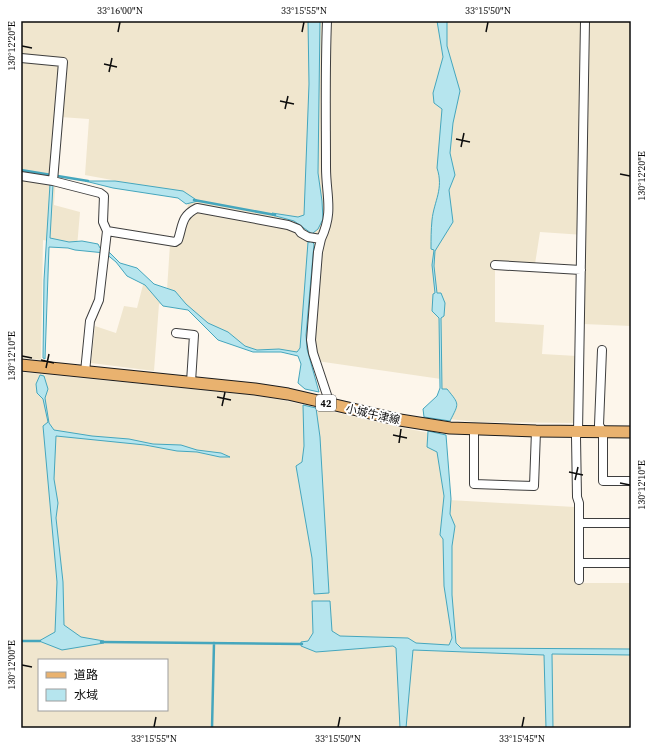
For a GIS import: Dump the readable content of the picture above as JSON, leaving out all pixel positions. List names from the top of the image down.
{
  "streets": {
    "main road": ["42", "小城牛津線"]
  },
  "legend": ["道路", "水域"],
  "coordinates": [
    "33°16'00\"N",
    "33°15'55\"N",
    "33°15'50\"N",
    "130°12'20\"E",
    "130°12'10\"E",
    "130°12'00\"E",
    "33°15'45\"N"
  ]
}
